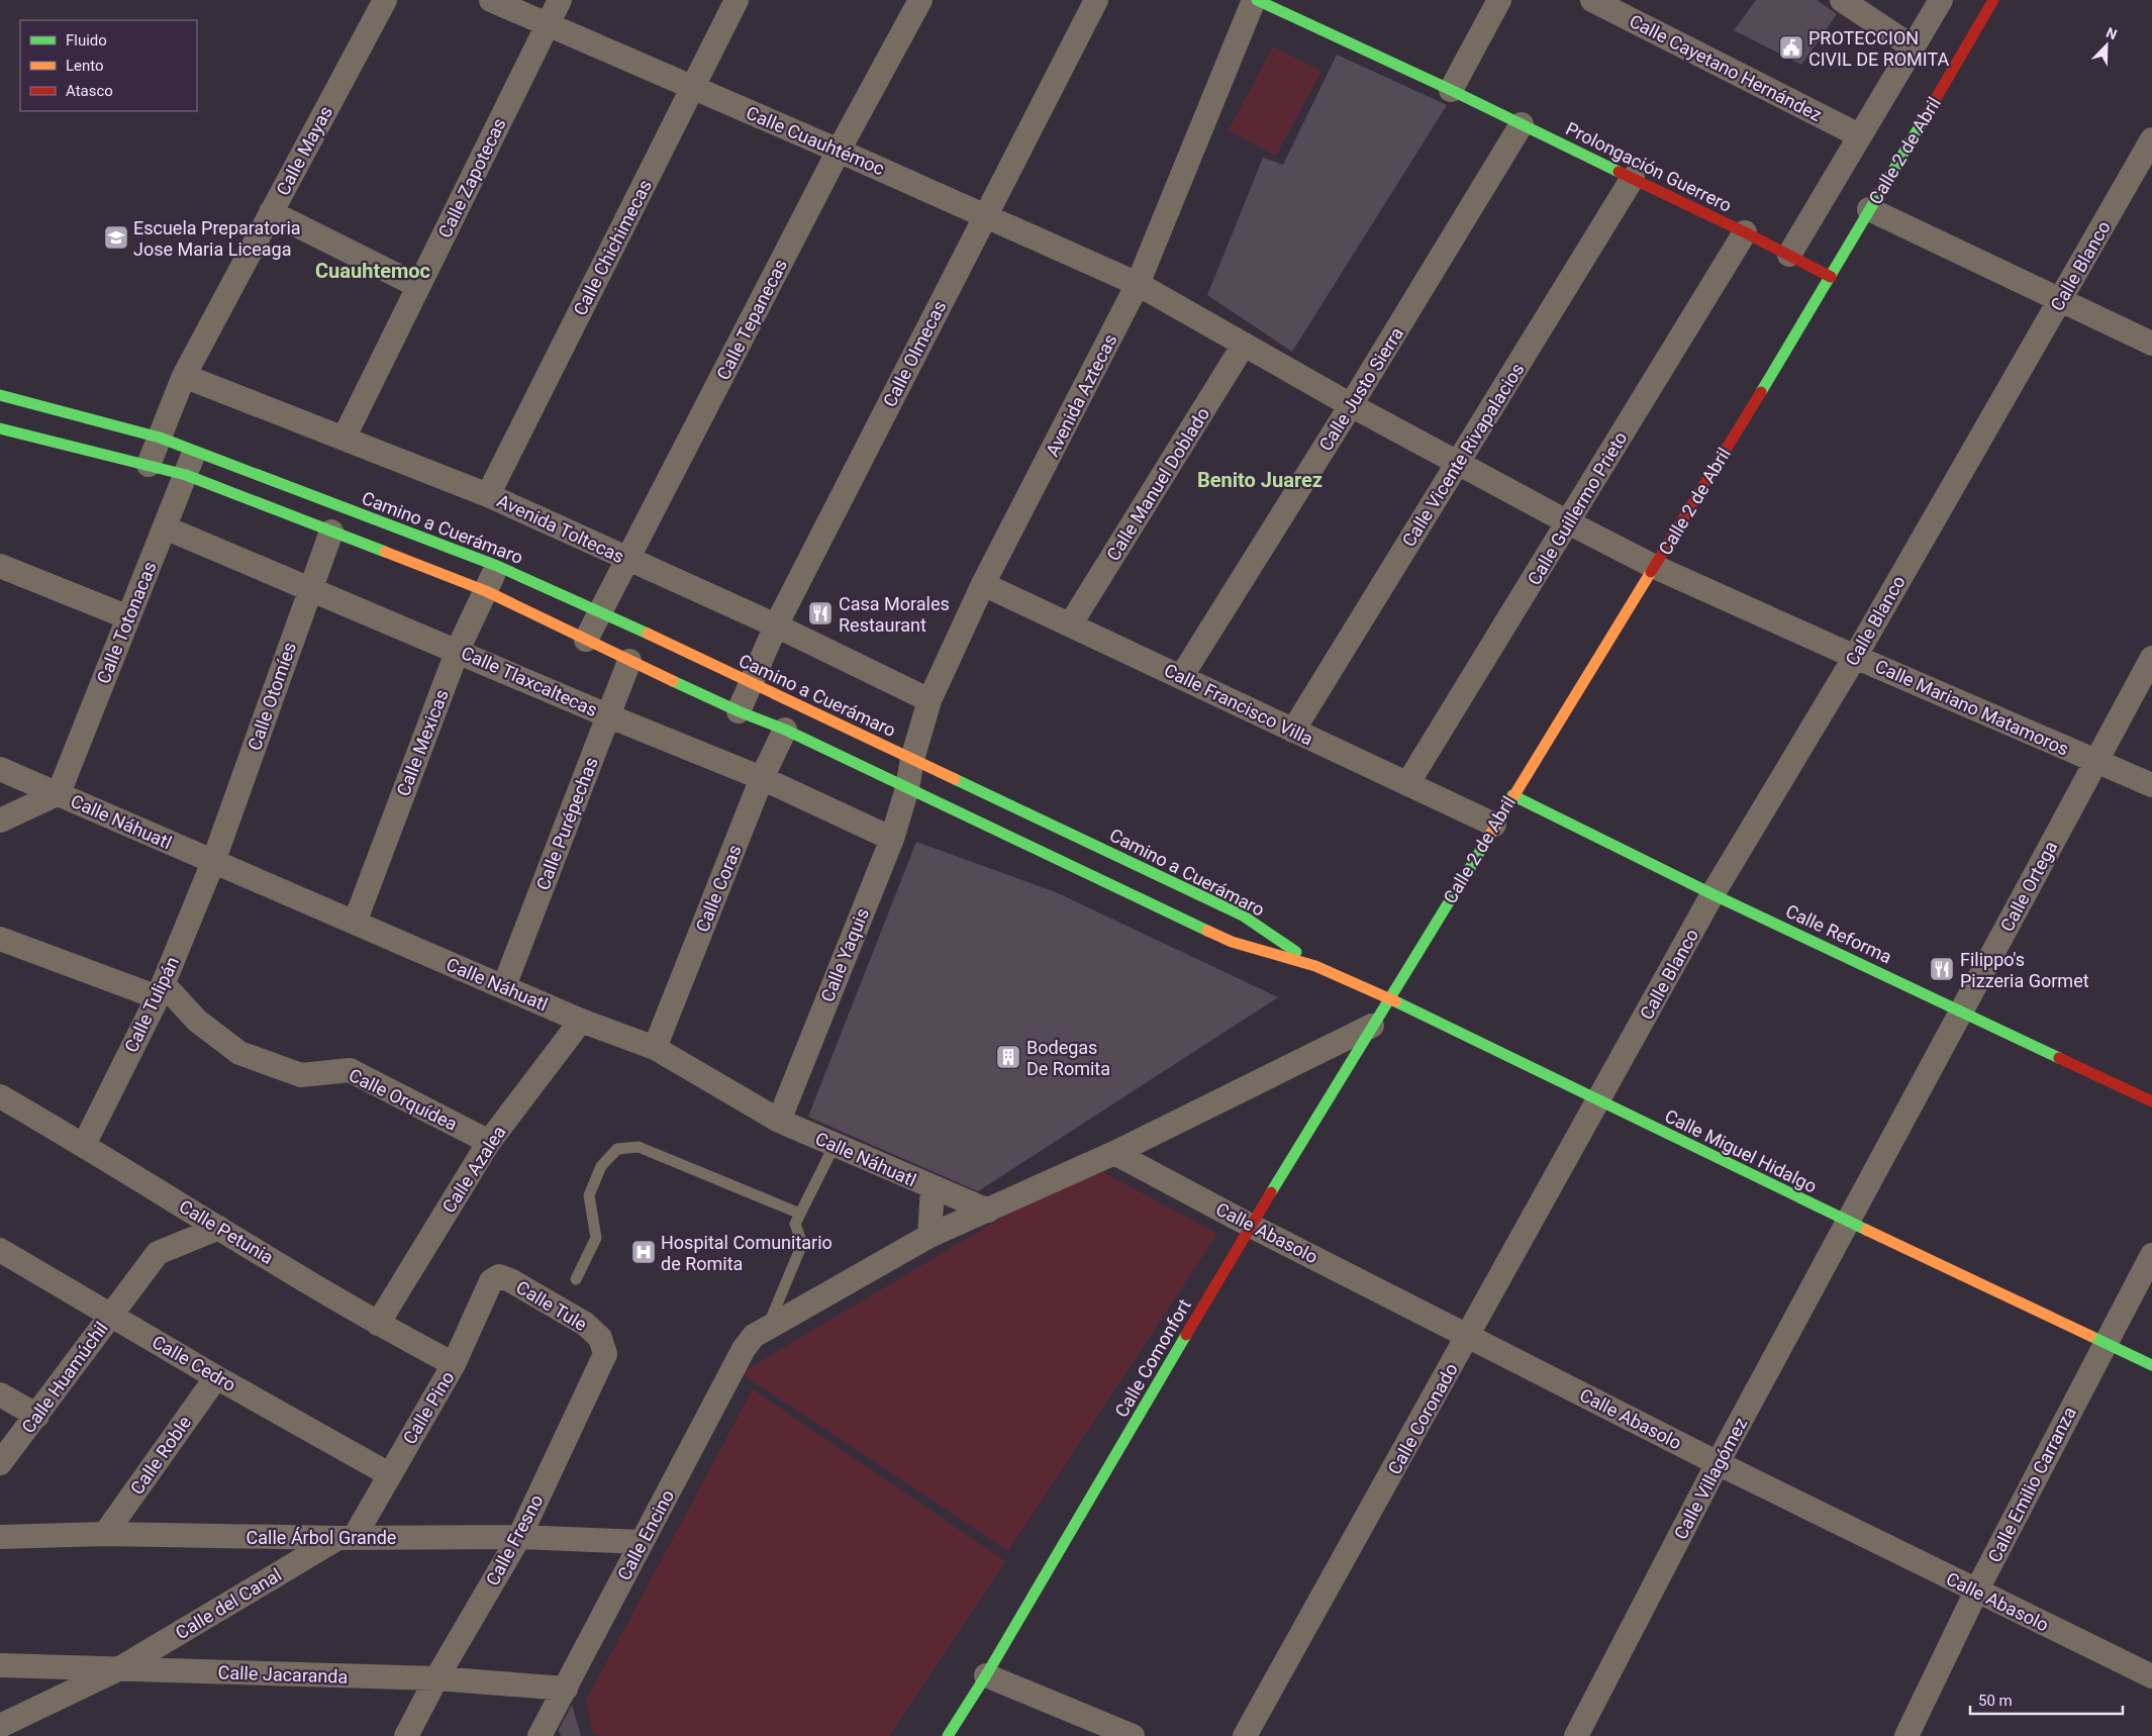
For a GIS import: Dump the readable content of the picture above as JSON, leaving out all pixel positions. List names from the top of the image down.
{
  "streets": {
    "main road": [
      "Calle 2 de Abril",
      "Prolongación Guerrero",
      "Camino a Cuerámaro",
      "Calle Reforma",
      "Calle Miguel Hidalgo",
      "Calle Comonfort"
    ],
    "street": [
      "Calle Cayetano Hernández",
      "Calle Cuauhtémoc",
      "Calle Mayas",
      "Calle Zapotecas",
      "Calle Chichimecas",
      "Calle Blanco",
      "Calle Tepanecas",
      "Calle Olmecas",
      "Calle Justo Sierra",
      "Avenida Aztecas",
      "Calle Vicente Rivapalacios",
      "Calle Manuel Doblado",
      "Calle Guillermo Prieto",
      "Avenida Toltecas",
      "Calle Totonacas",
      "Calle Tlaxcaltecas",
      "Calle Otomíes",
      "Calle Francisco Villa",
      "Calle Mariano Matamoros",
      "Calle Mexicas",
      "Calle Náhuatl",
      "Calle Purépechas",
      "Calle Ortega",
      "Calle Coras",
      "Calle Yaquis",
      "Calle Tulipán",
      "Calle Orquídea",
      "Calle Azalea",
      "Calle Petunia",
      "Calle Abasolo",
      "Calle Tule",
      "Calle Cedro",
      "Calle Huamúchil",
      "Calle Pino",
      "Calle Coronado",
      "Calle Roble",
      "Calle Villagómez",
      "Calle Emilio Carranza",
      "Calle Encino",
      "Calle Árbol Grande",
      "Calle Fresno",
      "Calle del Canal",
      "Calle Jacaranda"
    ]
  },
  "crossings": [
    ["Calle Cuauhtémoc", "Calle Zapotecas"],
    ["Calle Cuauhtémoc", "Calle Chichimecas"],
    ["Calle Cuauhtémoc", "Calle Tepanecas"],
    ["Calle Cuauhtémoc", "Calle Olmecas"],
    ["Calle Cuauhtémoc", "Calle Justo Sierra"],
    ["Calle Cuauhtémoc", "Avenida Aztecas"],
    ["Calle Cuauhtémoc", "Calle Manuel Doblado"],
    ["Calle Cuauhtémoc", "Calle Mariano Matamoros"],
    ["Calle Mayas", "Camino a Cuerámaro"],
    ["Calle Mayas", "Avenida Toltecas"],
    ["Calle 2 de Abril", "Prolongación Guerrero"],
    ["Calle 2 de Abril", "Calle Francisco Villa"],
    ["Calle 2 de Abril", "Calle Mariano Matamoros"],
    ["Calle 2 de Abril", "Calle Reforma"],
    ["Calle 2 de Abril", "Calle Miguel Hidalgo"],
    ["Calle 2 de Abril", "Calle Comonfort"],
    ["Prolongación Guerrero", "Calle Justo Sierra"],
    ["Prolongación Guerrero", "Avenida Aztecas"],
    ["Prolongación Guerrero", "Calle Vicente Rivapalacios"],
    ["Prolongación Guerrero", "Calle Guillermo Prieto"],
    ["Calle Zapotecas", "Avenida Toltecas"],
    ["Calle Chichimecas", "Avenida Toltecas"],
    ["Calle Blanco", "Calle Mariano Matamoros"],
    ["Calle Blanco", "Calle Reforma"],
    ["Calle Blanco", "Calle Miguel Hidalgo"],
    ["Calle Blanco", "Calle Coronado"],
    ["Calle Tepanecas", "Camino a Cuerámaro"],
    ["Calle Tepanecas", "Avenida Toltecas"],
    ["Calle Olmecas", "Camino a Cuerámaro"],
    ["Calle Olmecas", "Avenida Toltecas"],
    ["Calle Justo Sierra", "Calle Francisco Villa"],
    ["Calle Justo Sierra", "Calle Mariano Matamoros"],
    ["Avenida Aztecas", "Camino a Cuerámaro"],
    ["Avenida Aztecas", "Avenida Toltecas"],
    ["Avenida Aztecas", "Calle Francisco Villa"],
    ["Avenida Aztecas", "Calle Yaquis"],
    ["Calle Vicente Rivapalacios", "Calle Francisco Villa"],
    ["Calle Vicente Rivapalacios", "Calle Mariano Matamoros"],
    ["Calle Manuel Doblado", "Calle Francisco Villa"],
    ["Calle Guillermo Prieto", "Calle Francisco Villa"],
    ["Calle Guillermo Prieto", "Calle Mariano Matamoros"],
    ["Camino a Cuerámaro", "Calle Totonacas"],
    ["Camino a Cuerámaro", "Calle Mexicas"],
    ["Camino a Cuerámaro", "Calle Miguel Hidalgo"],
    ["Calle Totonacas", "Calle Tlaxcaltecas"],
    ["Calle Totonacas", "Calle Náhuatl"],
    ["Calle Tlaxcaltecas", "Calle Otomíes"],
    ["Calle Tlaxcaltecas", "Calle Mexicas"],
    ["Calle Tlaxcaltecas", "Calle Purépechas"],
    ["Calle Tlaxcaltecas", "Calle Coras"],
    ["Calle Tlaxcaltecas", "Calle Yaquis"],
    ["Calle Otomíes", "Calle Náhuatl"],
    ["Calle Otomíes", "Calle Tulipán"],
    ["Calle Mariano Matamoros", "Calle Ortega"],
    ["Calle Mexicas", "Calle Náhuatl"],
    ["Calle Náhuatl", "Calle Purépechas"],
    ["Calle Náhuatl", "Calle Coras"],
    ["Calle Náhuatl", "Calle Yaquis"],
    ["Calle Náhuatl", "Calle Tulipán"],
    ["Calle Náhuatl", "Calle Azalea"],
    ["Calle Náhuatl", "Calle Encino"],
    ["Calle Ortega", "Calle Reforma"],
    ["Calle Ortega", "Calle Miguel Hidalgo"],
    ["Calle Ortega", "Calle Villagómez"],
    ["Calle Tulipán", "Calle Orquídea"],
    ["Calle Tulipán", "Calle Petunia"],
    ["Calle Orquídea", "Calle Azalea"],
    ["Calle Miguel Hidalgo", "Calle Comonfort"],
    ["Calle Miguel Hidalgo", "Calle Coronado"],
    ["Calle Miguel Hidalgo", "Calle Villagómez"],
    ["Calle Miguel Hidalgo", "Calle Emilio Carranza"],
    ["Calle Azalea", "Calle Petunia"],
    ["Calle Petunia", "Calle Huamúchil"],
    ["Calle Petunia", "Calle Pino"],
    ["Calle Abasolo", "Calle Comonfort"],
    ["Calle Abasolo", "Calle Coronado"],
    ["Calle Abasolo", "Calle Villagómez"],
    ["Calle Abasolo", "Calle Emilio Carranza"],
    ["Calle Tule", "Calle Pino"],
    ["Calle Tule", "Calle Fresno"],
    ["Calle Cedro", "Calle Huamúchil"],
    ["Calle Cedro", "Calle Pino"],
    ["Calle Cedro", "Calle Roble"],
    ["Calle Pino", "Calle Árbol Grande"],
    ["Calle Pino", "Calle del Canal"],
    ["Calle Roble", "Calle Árbol Grande"],
    ["Calle Encino", "Calle Árbol Grande"],
    ["Calle Encino", "Calle Jacaranda"],
    ["Calle Árbol Grande", "Calle Fresno"],
    ["Calle Árbol Grande", "Calle del Canal"],
    ["Calle Fresno", "Calle Jacaranda"],
    ["Calle del Canal", "Calle Jacaranda"]
  ],
  "districts": ["Cuauhtemoc", "Benito Juarez"],
  "places": {
    "public building": ["PROTECCION CIVIL DE ROMITA"],
    "school or university": ["Escuela Preparatoria Jose Maria Liceaga"],
    "restaurant": ["Casa Morales Restaurant", "Filippo's Pizzeria Gormet"],
    "building": ["Bodegas De Romita"],
    "hospital": ["Hospital Comunitario de Romita"]
  },
  "legend": ["Fluido", "Lento", "Atasco"],
  "scale_bar": "50 m",
  "north": "top right"
}
